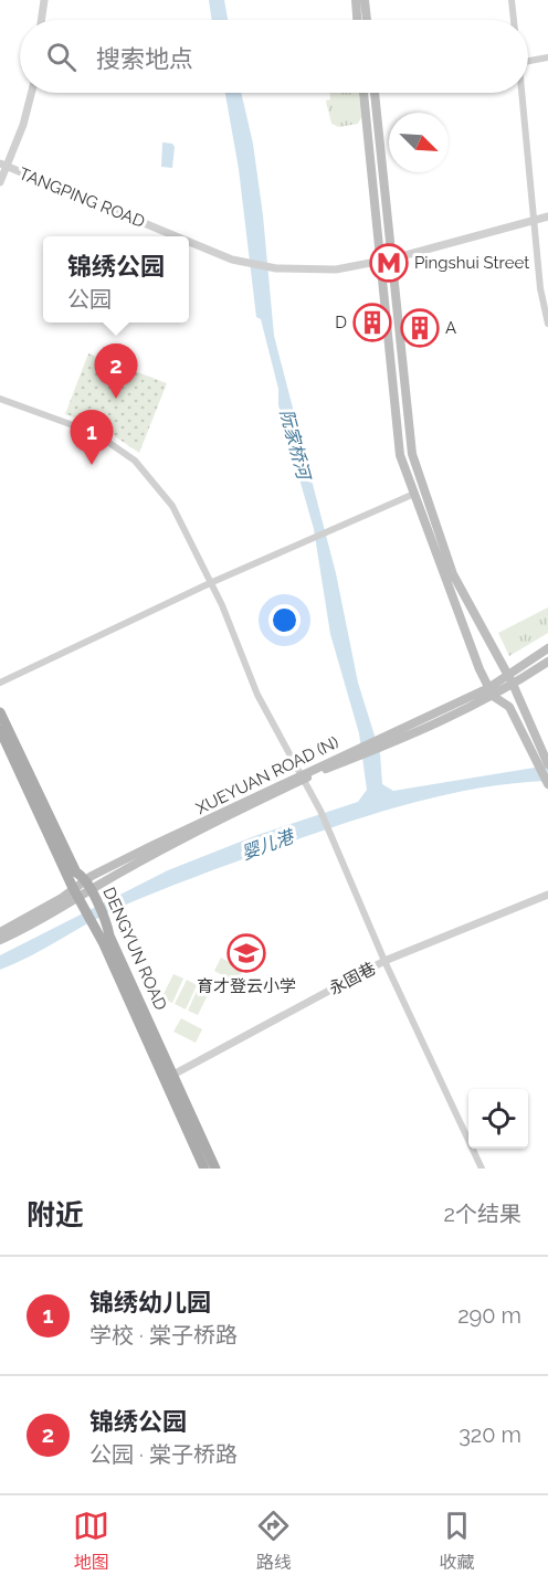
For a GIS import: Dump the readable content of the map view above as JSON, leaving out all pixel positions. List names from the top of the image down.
{
  "streets": {
    "main road": ["XUEYUAN ROAD (N)", "DENGYUN ROAD"],
    "street": ["TANGPING ROAD", "永固巷"]
  },
  "crossings": [
    ["XUEYUAN ROAD (N)", "DENGYUN ROAD"],
    ["DENGYUN ROAD", "永固巷"]
  ],
  "water": ["阮家桥河", "婴儿港"],
  "places": {
    "metro station": ["Pingshui Street"],
    "building": ["D", "A"],
    "school or university": ["育才登云小学"]
  },
  "north": "bottom right",
  "page": {
    "search": "搜索地点",
    "popup": ["锦绣公园", "公园"],
    "pins": ["2", "1"],
    "heading": ["附近", "2个结果"],
    "list": [
      {
        "mark": "1",
        "name": "锦绣幼儿园",
        "note": "学校 · 棠子桥路",
        "value": "290 m"
      },
      {
        "mark": "2",
        "name": "锦绣公园",
        "note": "公园 · 棠子桥路",
        "value": "320 m"
      }
    ],
    "nav": ["地图", "路线", "收藏"]
  }
}
